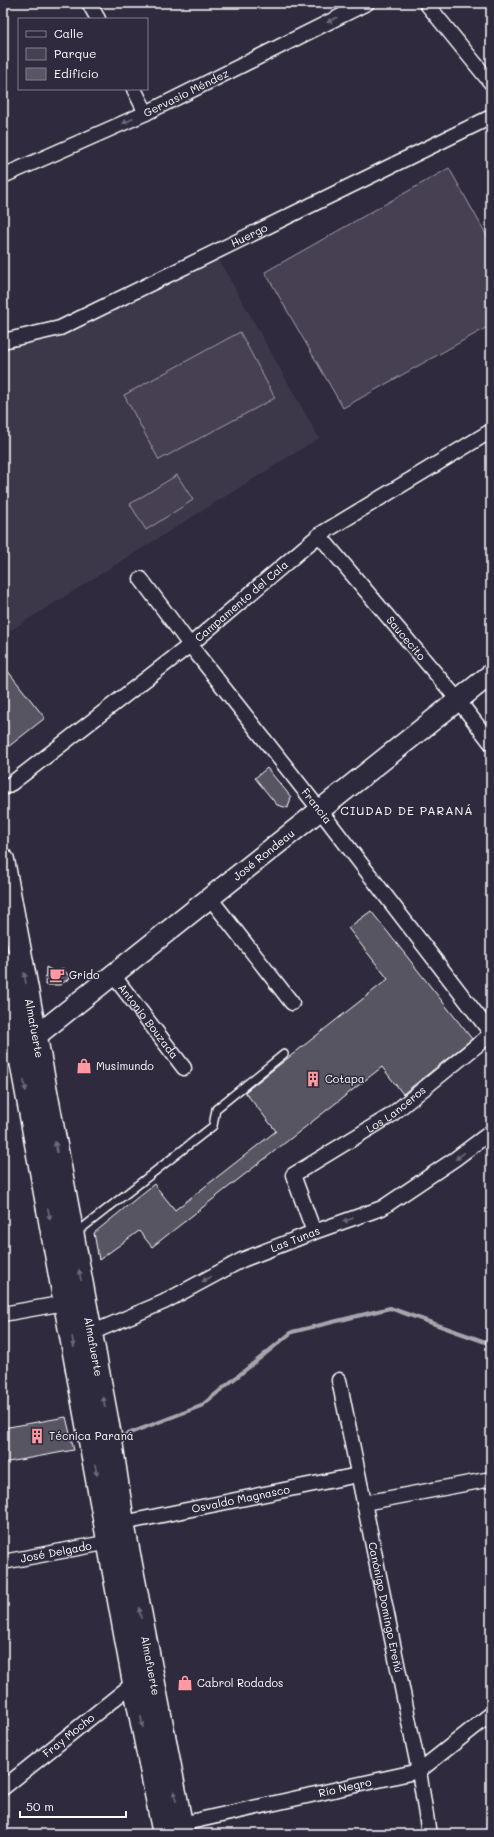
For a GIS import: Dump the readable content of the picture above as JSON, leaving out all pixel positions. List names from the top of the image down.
{
  "streets": {
    "main road": ["Almafuerte"],
    "street": [
      "Gervasio Méndez",
      "Huergo",
      "Campamento del Cala",
      "Saucecito",
      "Francia",
      "José Rondeau",
      "Antonio Bouzada",
      "Los Lanceros",
      "Las Tunas",
      "Osvaldo Magnasco",
      "José Delgado",
      "Canónigo Domingo Ereñú",
      "Fray Mocho",
      "Río Negro"
    ]
  },
  "crossings": [
    ["Campamento del Cala", "Saucecito"],
    ["Campamento del Cala", "Francia"],
    ["Saucecito", "José Rondeau"],
    ["Francia", "José Rondeau"],
    ["Francia", "Los Lanceros"],
    ["José Rondeau", "Antonio Bouzada"],
    ["José Rondeau", "Almafuerte"],
    ["Almafuerte", "Las Tunas"],
    ["Almafuerte", "Osvaldo Magnasco"],
    ["Almafuerte", "José Delgado"],
    ["Almafuerte", "Fray Mocho"],
    ["Almafuerte", "Río Negro"],
    ["Los Lanceros", "Las Tunas"],
    ["Osvaldo Magnasco", "Canónigo Domingo Ereñú"],
    ["Canónigo Domingo Ereñú", "Río Negro"]
  ],
  "one_way": ["Gervasio Méndez", "Las Tunas"],
  "districts": ["CIUDAD DE PARANÁ"],
  "places": {
    "cafe": ["Grido"],
    "shop": ["Musimundo", "Cabrol Rodados"],
    "building": ["Cotapa", "Técnica Paraná"]
  },
  "legend": ["Calle", "Parque", "Edificio"],
  "scale_bar": "50 m"
}
